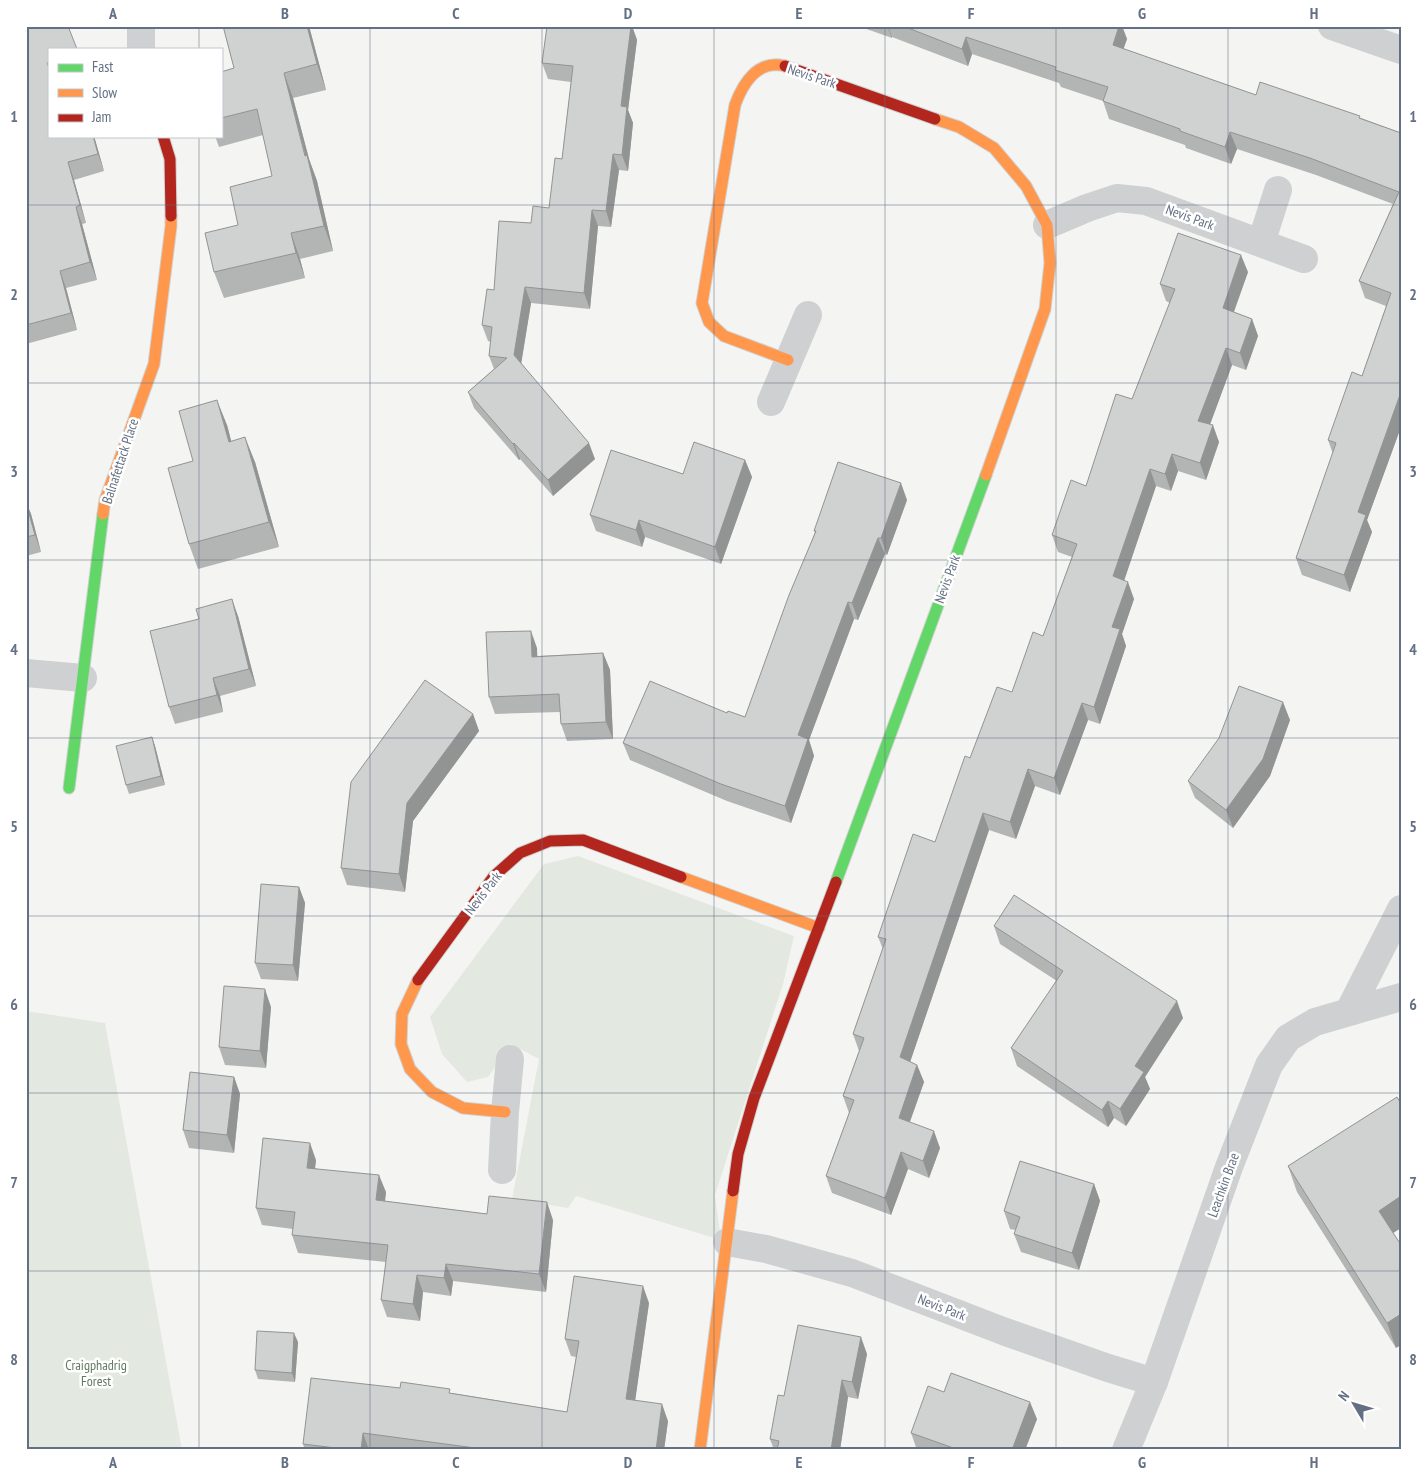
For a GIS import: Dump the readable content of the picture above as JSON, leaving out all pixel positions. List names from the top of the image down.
{
  "streets": {
    "street": ["Nevis Park", "Balnafettack Place", "Leachkin Brae"]
  },
  "crossings": [
    ["Nevis Park", "Leachkin Brae"]
  ],
  "parks": ["Craigphadrig Forest"],
  "legend": ["Fast", "Slow", "Jam"],
  "north": "top left",
  "grid": {
    "columns": [
      "A",
      "B",
      "C",
      "D",
      "E",
      "F",
      "G",
      "H"
    ],
    "rows": [
      "1",
      "2",
      "3",
      "4",
      "5",
      "6",
      "7",
      "8"
    ]
  }
}
